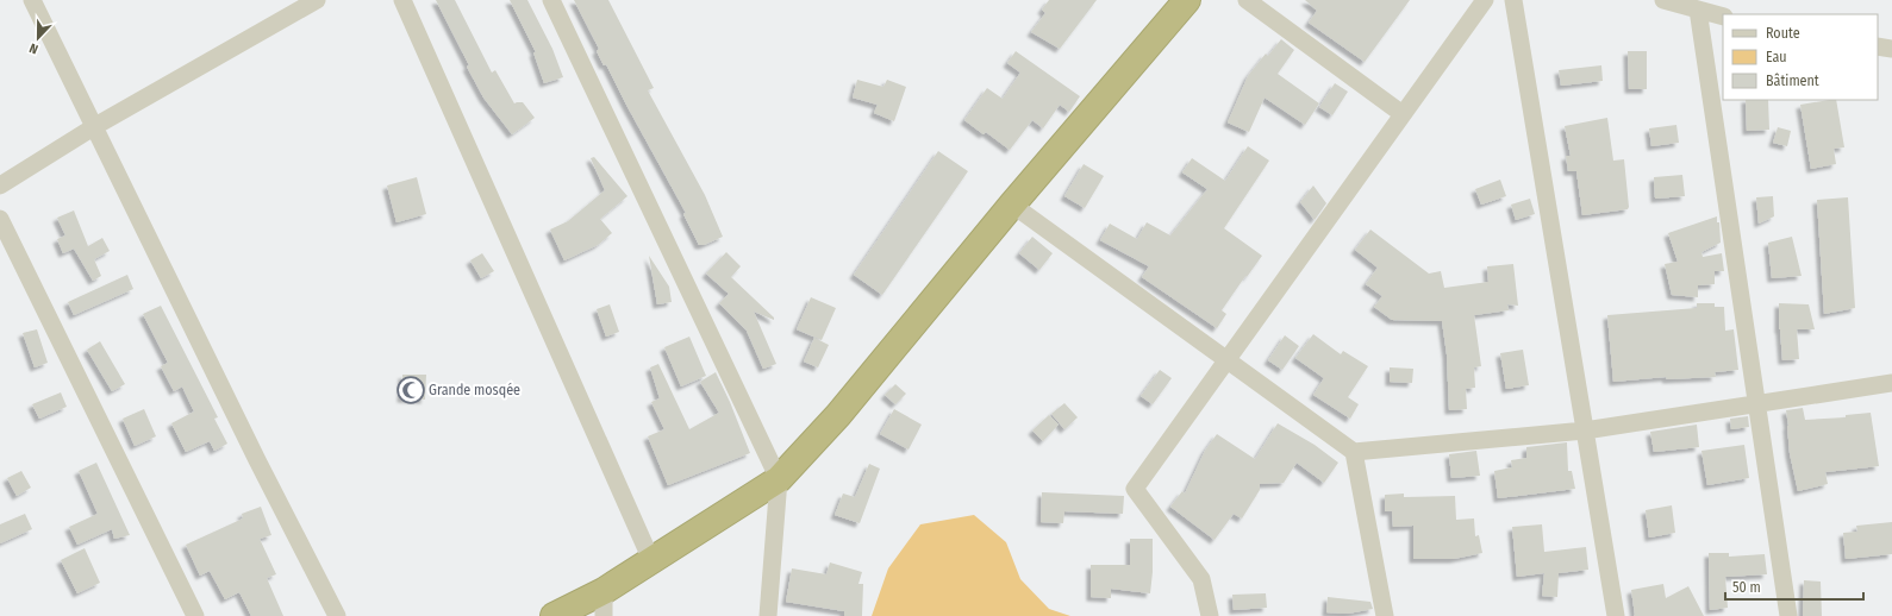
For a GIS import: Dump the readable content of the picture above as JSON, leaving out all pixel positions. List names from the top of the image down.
{
  "places": {
    "mosque": ["Grande mosqée"]
  },
  "legend": ["Route", "Eau", "Bâtiment"],
  "scale_bar": "50 m",
  "north": "bottom"
}
